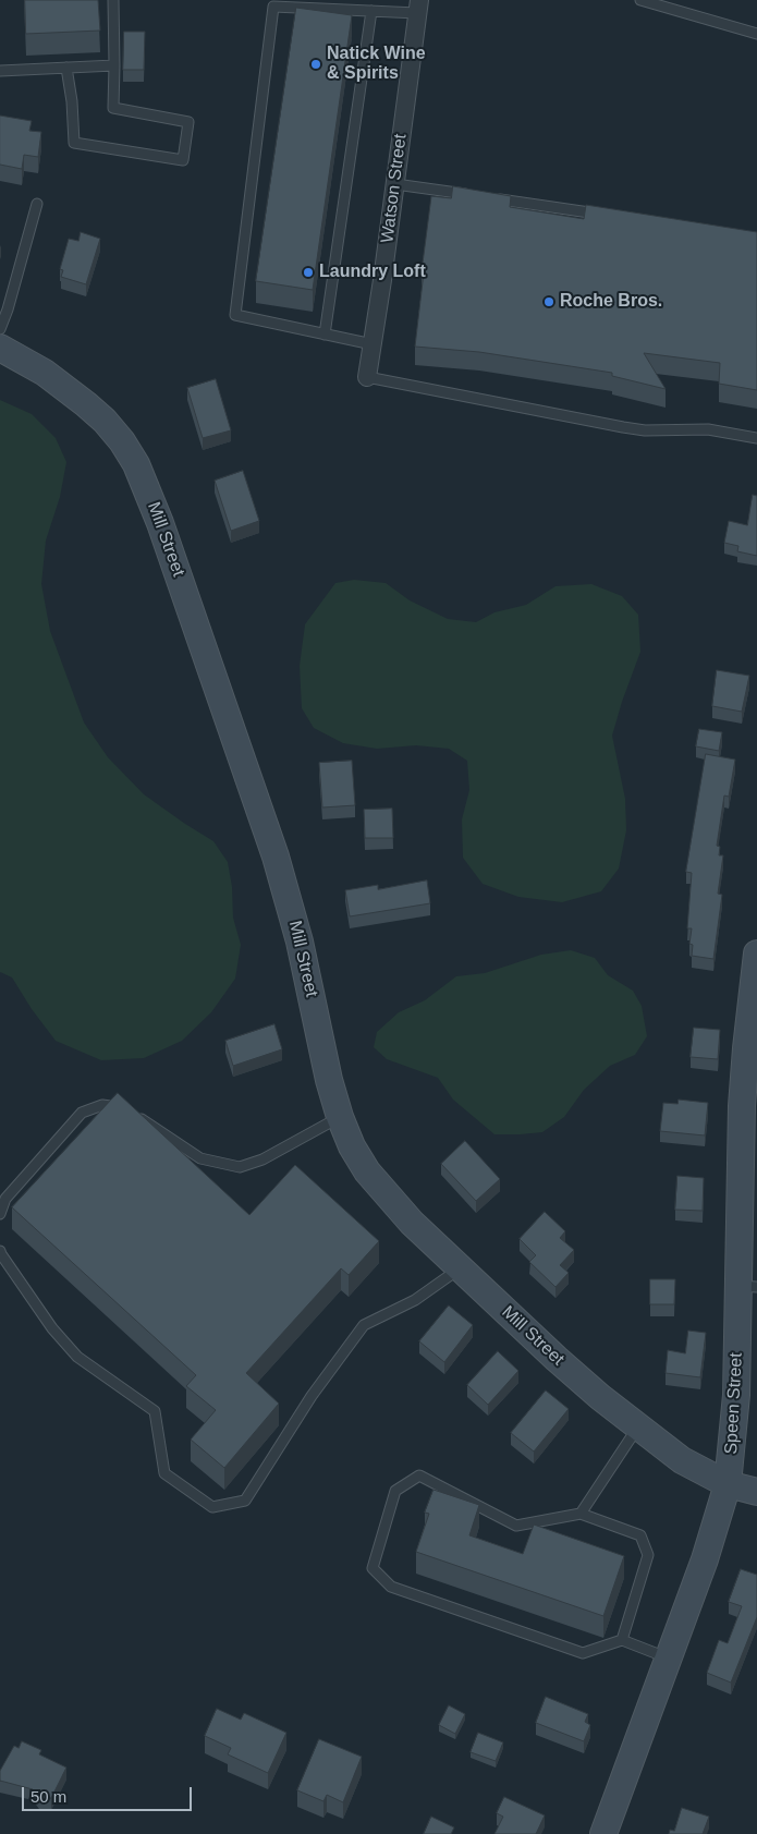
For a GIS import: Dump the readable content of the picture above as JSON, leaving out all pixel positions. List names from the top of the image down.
{
  "streets": {
    "street": ["Watson Street", "Mill Street", "Speen Street"]
  },
  "crossings": [
    ["Mill Street", "Speen Street"]
  ],
  "places": ["Natick Wine & Spirits", "Laundry Loft", "Roche Bros."],
  "scale_bar": "50 m"
}
